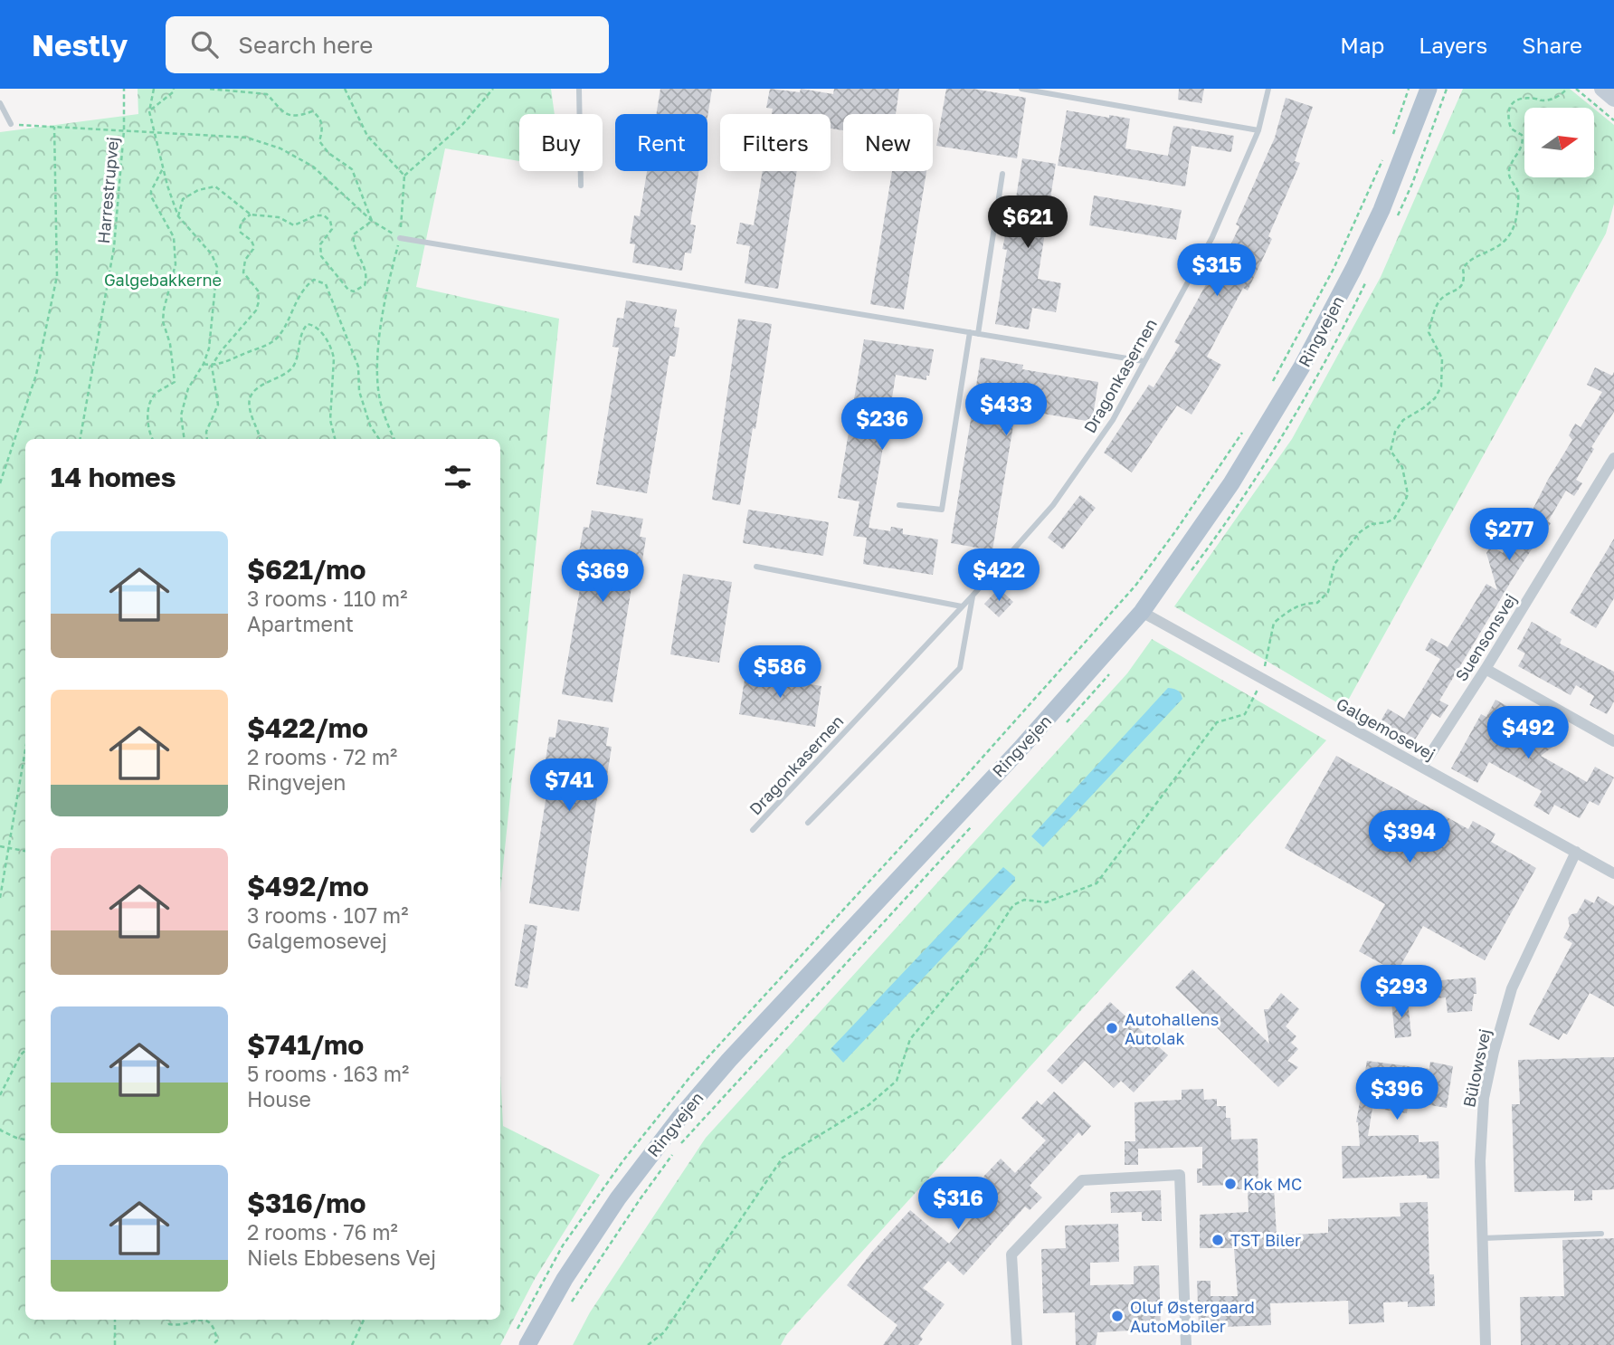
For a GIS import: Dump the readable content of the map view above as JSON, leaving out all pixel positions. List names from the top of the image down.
{
  "streets": {
    "main road": ["Ringvejen"],
    "street": ["Suensonsvej", "Galgemosevej", "Bülowsvej"],
    "lane": ["Dragonkasernen"],
    "path": ["Harrestrupvej"]
  },
  "crossings": [
    ["Ringvejen", "Galgemosevej"],
    ["Suensonsvej", "Galgemosevej"],
    ["Galgemosevej", "Bülowsvej"]
  ],
  "parks": ["Galgebakkerne"],
  "places": [
    "Autohallens Autolak",
    "Kok MC",
    "TST Biler",
    "Oluf Østergaard AutoMobiler"
  ],
  "north": "right",
  "page": {
    "header": "Nestly",
    "search": "Search here",
    "nav": ["Map", "Layers", "Share"],
    "chip": [
      "Buy",
      "Rent",
      "Filters",
      "New"
    ],
    "price": [
      "$621",
      "$315",
      "$433",
      "$236",
      "$277",
      "$422",
      "$369",
      "$586",
      "$492",
      "$741",
      "$394",
      "$293",
      "$396",
      "$316"
    ],
    "heading": "14 homes",
    "list": [
      {
        "name": "$621/mo",
        "note": "3 rooms · 110 m² · Apartment"
      },
      {
        "name": "$422/mo",
        "note": "2 rooms · 72 m² · Ringvejen"
      },
      {
        "name": "$492/mo",
        "note": "3 rooms · 107 m² · Galgemosevej"
      },
      {
        "name": "$741/mo",
        "note": "5 rooms · 163 m² · House"
      },
      {
        "name": "$316/mo",
        "note": "2 rooms · 76 m² · Niels Ebbesens Vej"
      }
    ]
  }
}
